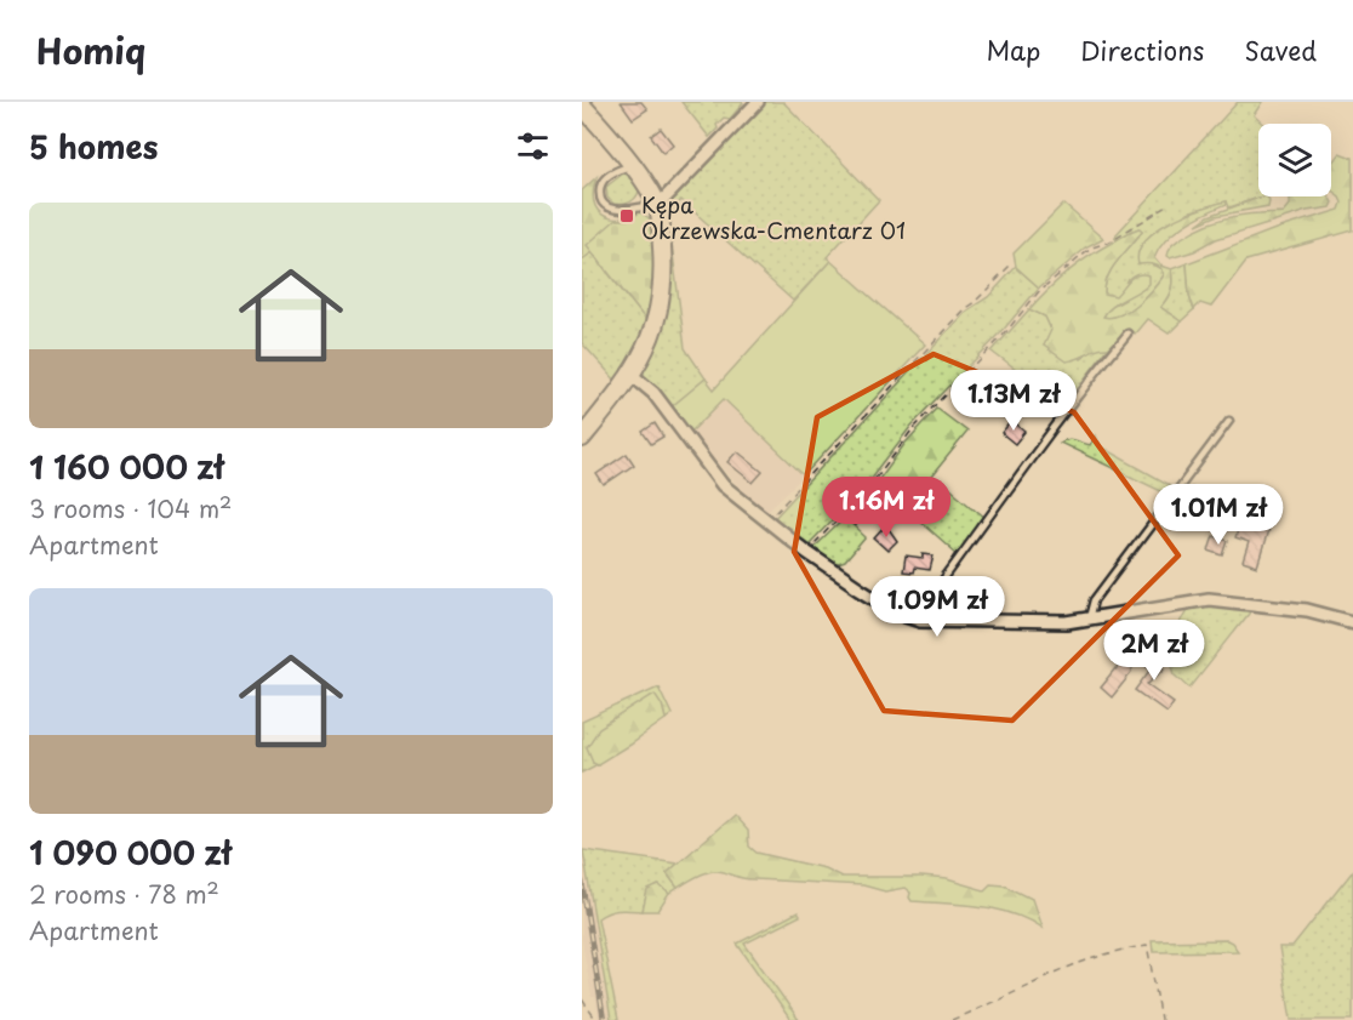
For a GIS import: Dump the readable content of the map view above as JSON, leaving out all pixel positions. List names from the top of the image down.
{
  "places": {
    "transit": ["Kępa Okrzewska-Cmentarz 01"]
  },
  "page": {
    "header": "Homiq",
    "nav": ["Map", "Directions", "Saved"],
    "heading": "5 homes",
    "list": [
      {
        "name": "1 160 000 zł",
        "note": "3 rooms · 104 m² · Apartment"
      },
      {
        "name": "1 090 000 zł",
        "note": "2 rooms · 78 m² · Apartment"
      }
    ],
    "price": [
      "1.13M zł",
      "1.16M zł",
      "1.01M zł",
      "1.09M zł",
      "2M zł"
    ]
  }
}
